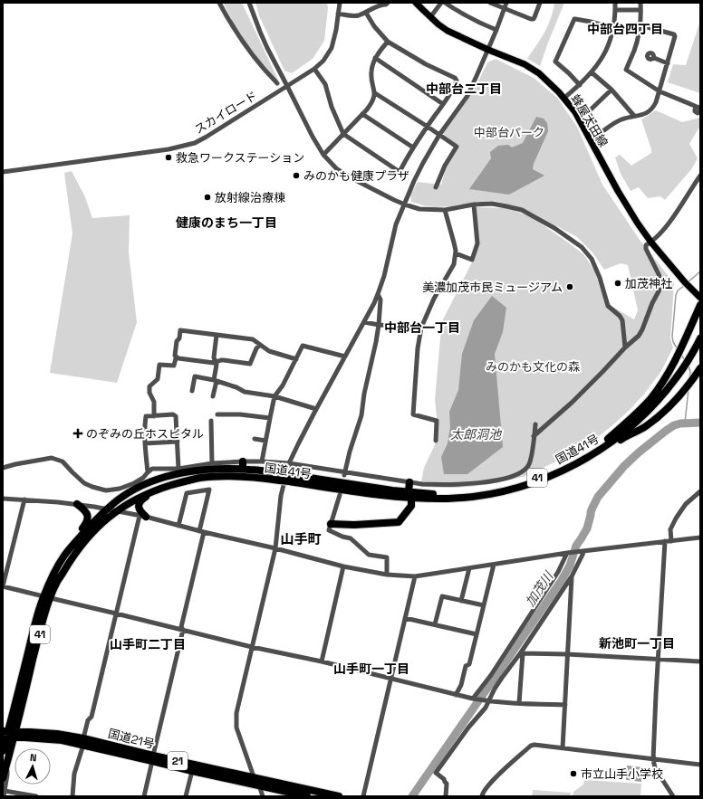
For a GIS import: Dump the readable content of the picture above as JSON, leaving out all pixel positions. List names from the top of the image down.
{
  "streets": {
    "highway": [
      "国道41号",
      "41",
      "国道21号",
      "21"
    ],
    "main road": ["蜂屋太田線"],
    "street": ["スカイロード"]
  },
  "crossings": [
    ["国道41号", "41"],
    ["国道41号", "国道21号"]
  ],
  "districts": [
    "中部台四丁目",
    "中部台二丁目",
    "健康のまち一丁目",
    "中部台一丁目",
    "山手町",
    "新池町一丁目",
    "山手町二丁目",
    "山手町一丁目"
  ],
  "water": ["太郎洞池", "加茂川"],
  "parks": ["中部台パーク", "みのかも文化の森"],
  "places": {
    "other": [
      "救急ワークステーション",
      "みのかも健康プラザ",
      "放射線治療棟",
      "加茂神社",
      "美濃加茂市民ミュージアム",
      "市立山手小学校"
    ],
    "health": ["のぞみの丘ホスピタル"]
  },
  "north": "top"
}
